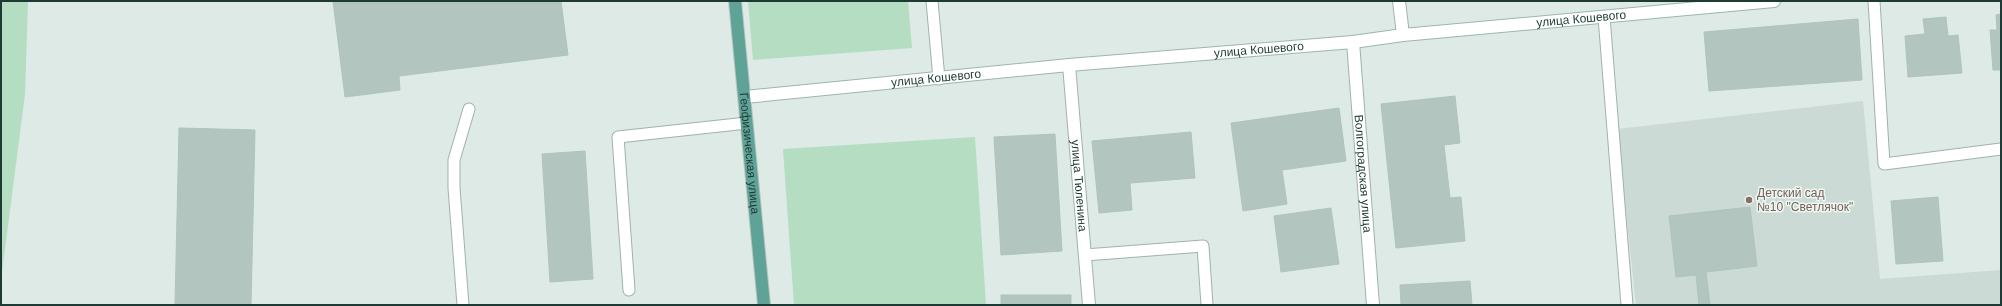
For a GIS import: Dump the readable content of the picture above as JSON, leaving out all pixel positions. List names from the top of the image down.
{
  "streets": {
    "main road": ["Геофизическая улица"],
    "street": ["улица Кошевого", "Волгоградская улица", "улица Тюленина"]
  },
  "crossings": [
    ["улица Кошевого", "Геофизическая улица"],
    ["улица Кошевого", "Волгоградская улица"],
    ["улица Кошевого", "улица Тюленина"]
  ],
  "places": ["Детский сад №10 \"Светлячок\""]
}
